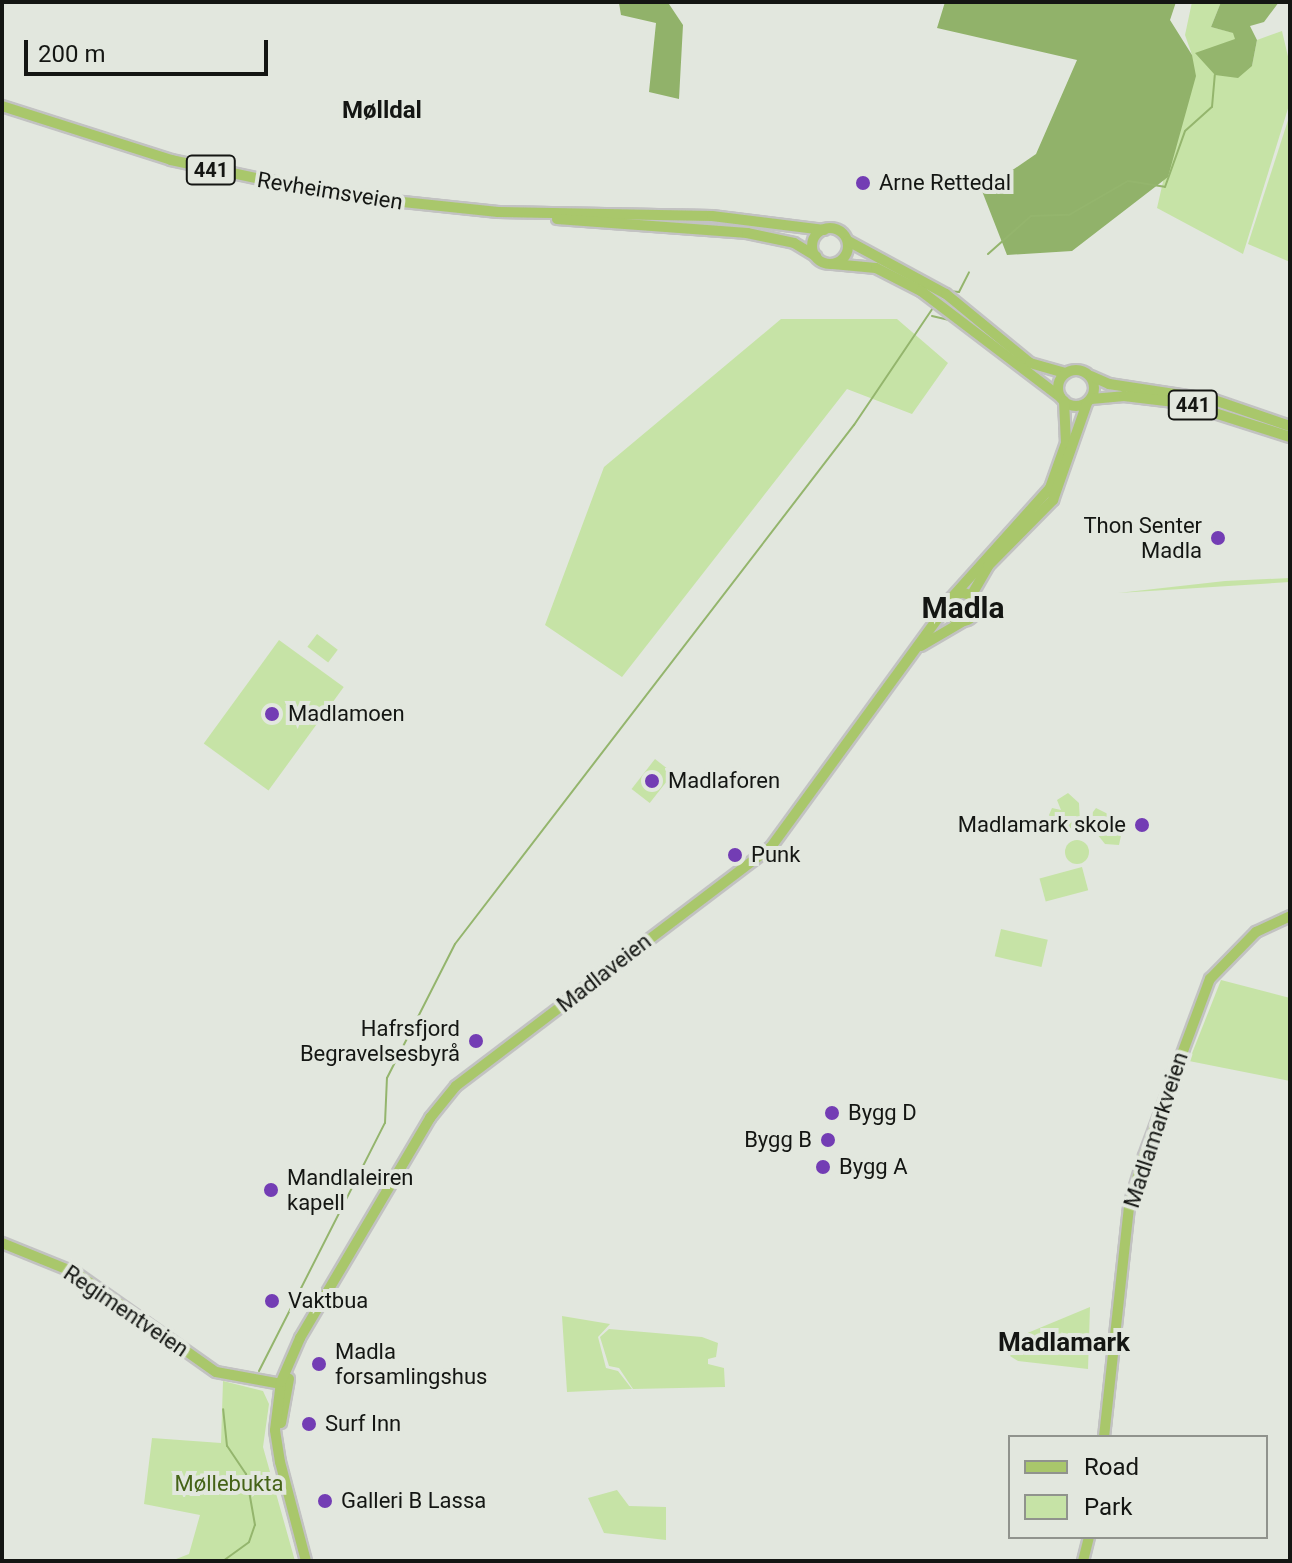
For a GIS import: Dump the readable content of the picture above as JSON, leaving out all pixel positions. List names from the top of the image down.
{
  "streets": {
    "main road": [
      "441",
      "Revheimsveien",
      "Madlaveien",
      "Madlamarkveien",
      "Regimentveien"
    ]
  },
  "crossings": [
    ["441", "Revheimsveien"],
    ["Madlaveien", "Regimentveien"]
  ],
  "districts": ["Mølldal", "Madla", "Madlamark"],
  "parks": ["Møllebukta"],
  "places": [
    "Arne Rettedal",
    "Thon Senter Madla",
    "Madlamoen",
    "Madlaforen",
    "Madlamark skole",
    "Punk",
    "Hafrsfjord Begravelsesbyrå",
    "Bygg D",
    "Bygg B",
    "Bygg A",
    "Mandlaleiren kapell",
    "Vaktbua",
    "Madla forsamlingshus",
    "Surf Inn",
    "Galleri B Lassa"
  ],
  "legend": ["Road", "Park"],
  "scale_bar": "200 m"
}
